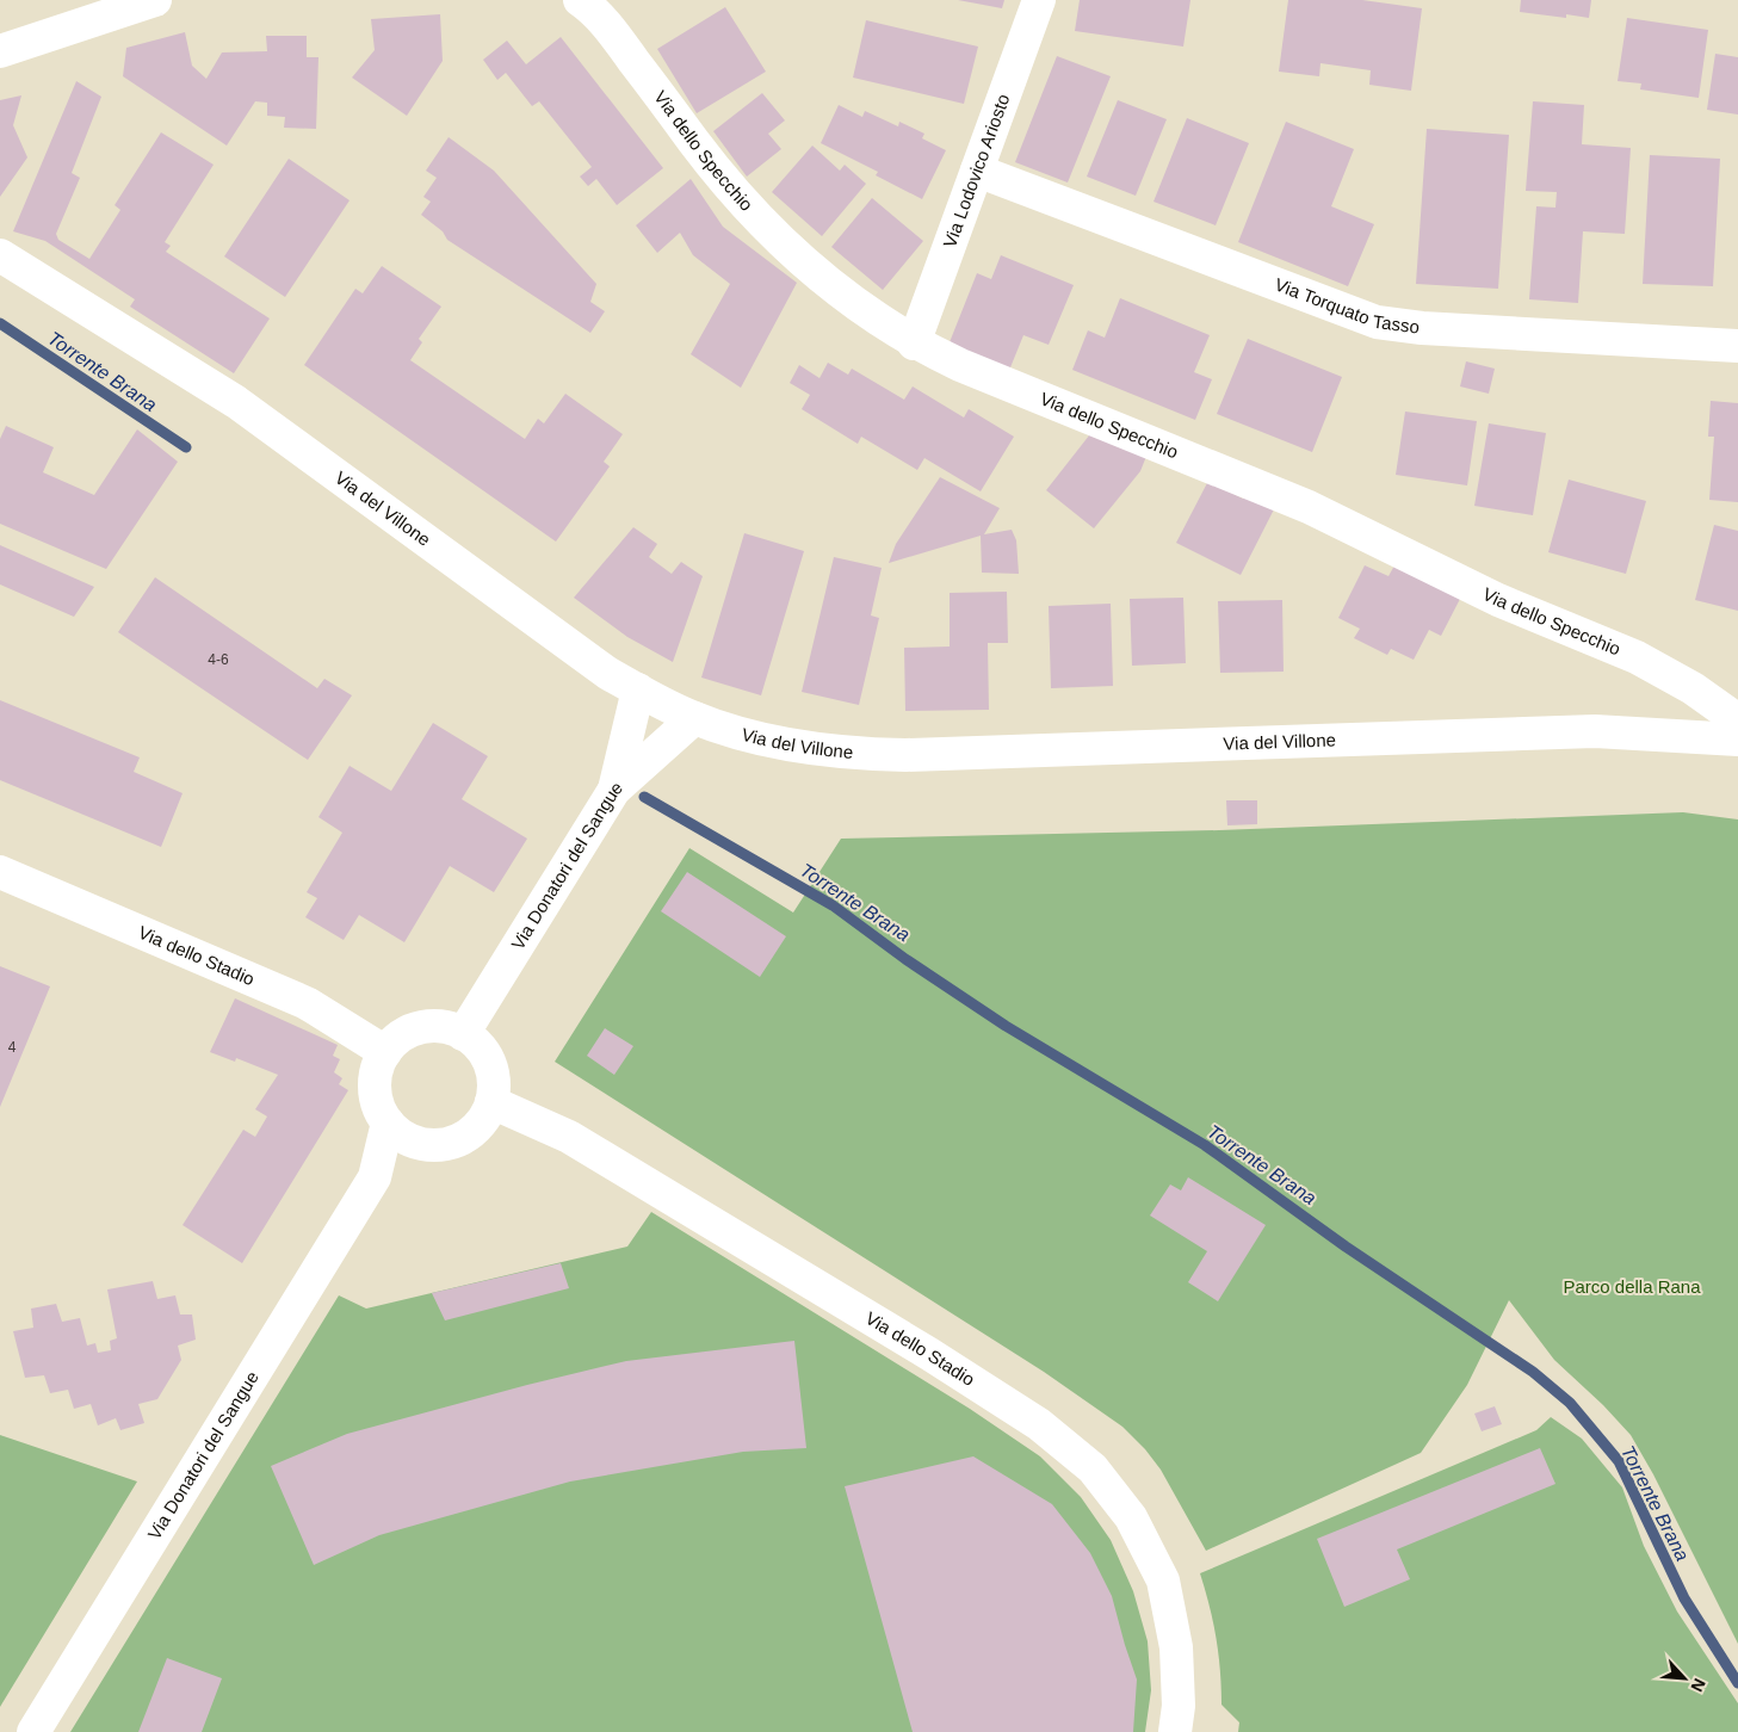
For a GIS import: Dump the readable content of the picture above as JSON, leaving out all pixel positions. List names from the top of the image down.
{
  "streets": {
    "street": [
      "Via dello Specchio",
      "Via Lodovico Ariosto",
      "Via Torquato Tasso",
      "Via del Villone",
      "Via Donatori del Sangue",
      "Via dello Stadio"
    ]
  },
  "crossings": [
    ["Via dello Specchio", "Via Lodovico Ariosto"],
    ["Via Lodovico Ariosto", "Via Torquato Tasso"],
    ["Via del Villone", "Via Donatori del Sangue"],
    ["Via Donatori del Sangue", "Via dello Stadio"]
  ],
  "water": ["Torrente Brana"],
  "parks": ["Parco della Rana"],
  "house_numbers": ["4-6", "4"],
  "north": "bottom right"
}
